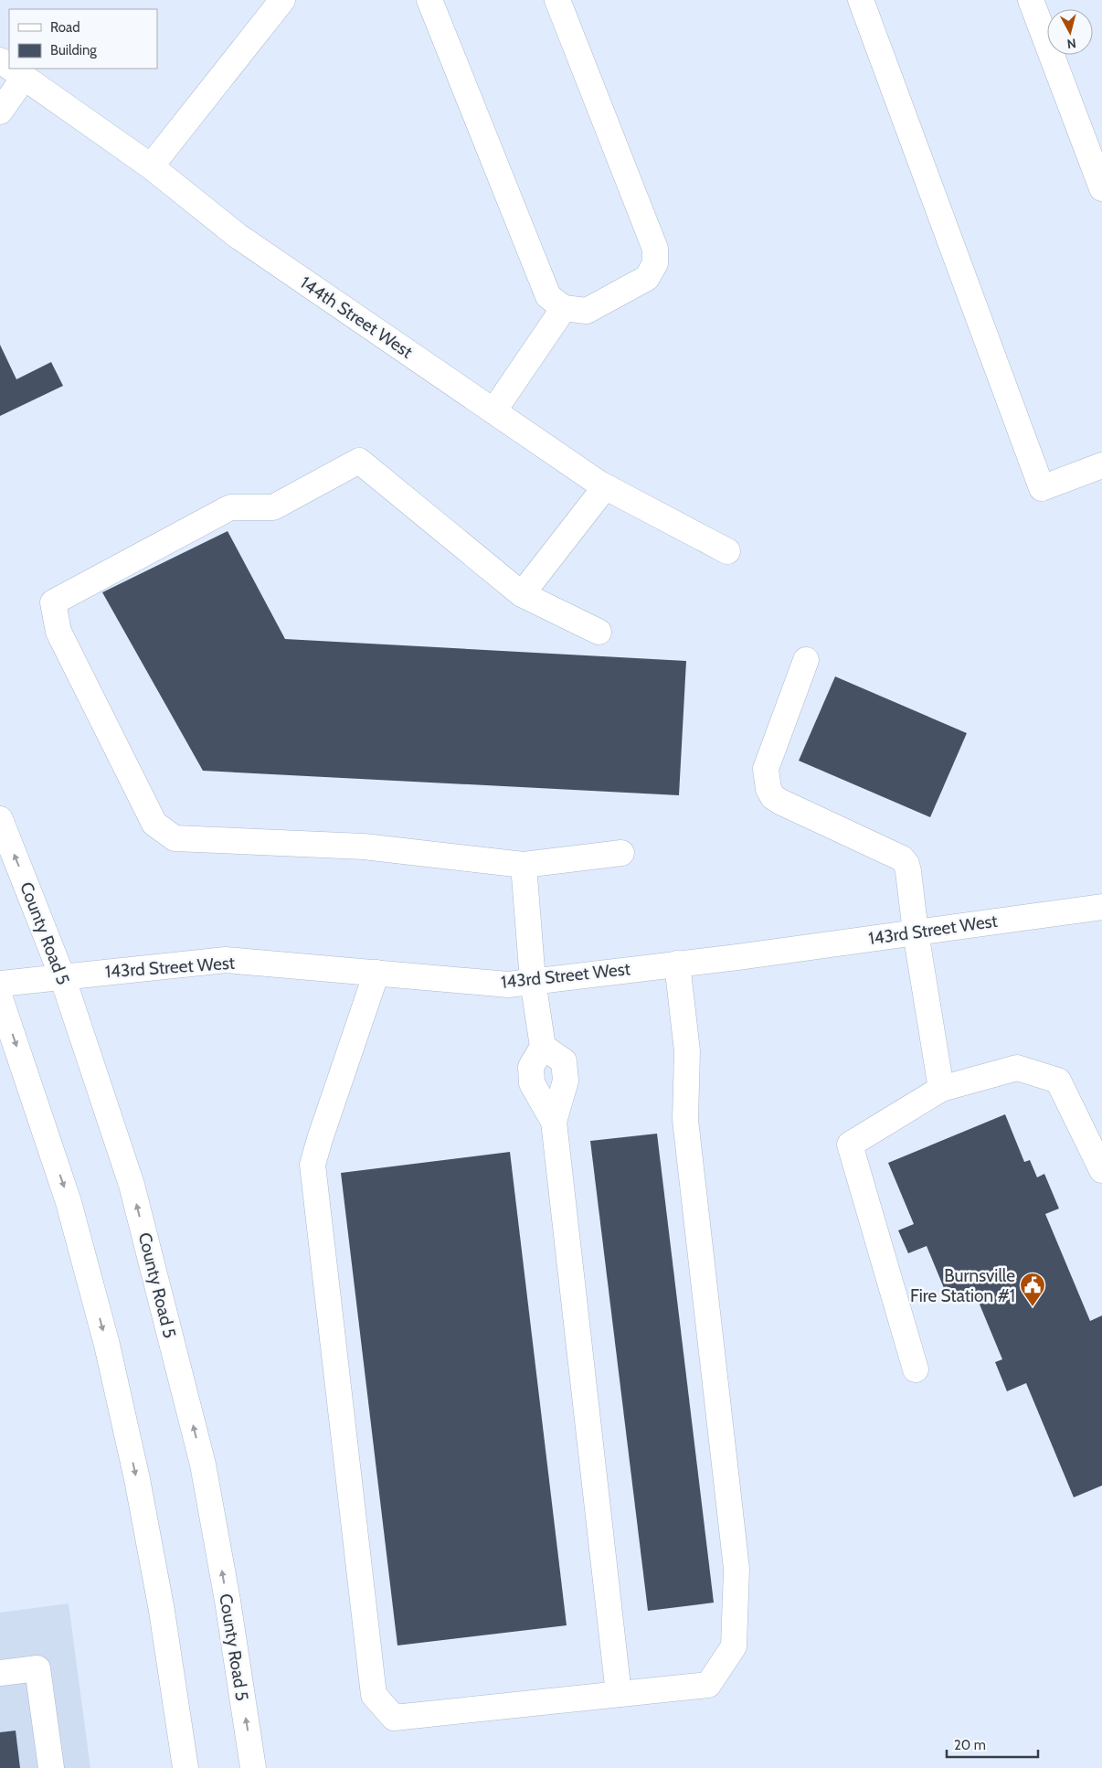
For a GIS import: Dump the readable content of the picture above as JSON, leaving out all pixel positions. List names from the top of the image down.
{
  "streets": {
    "street": ["144th Street West", "143rd Street West", "County Road 5"]
  },
  "crossings": [
    ["143rd Street West", "County Road 5"]
  ],
  "places": {
    "public building": ["Burnsville Fire Station #1"]
  },
  "legend": ["Road", "Building"],
  "scale_bar": "20 m",
  "north": "bottom"
}
